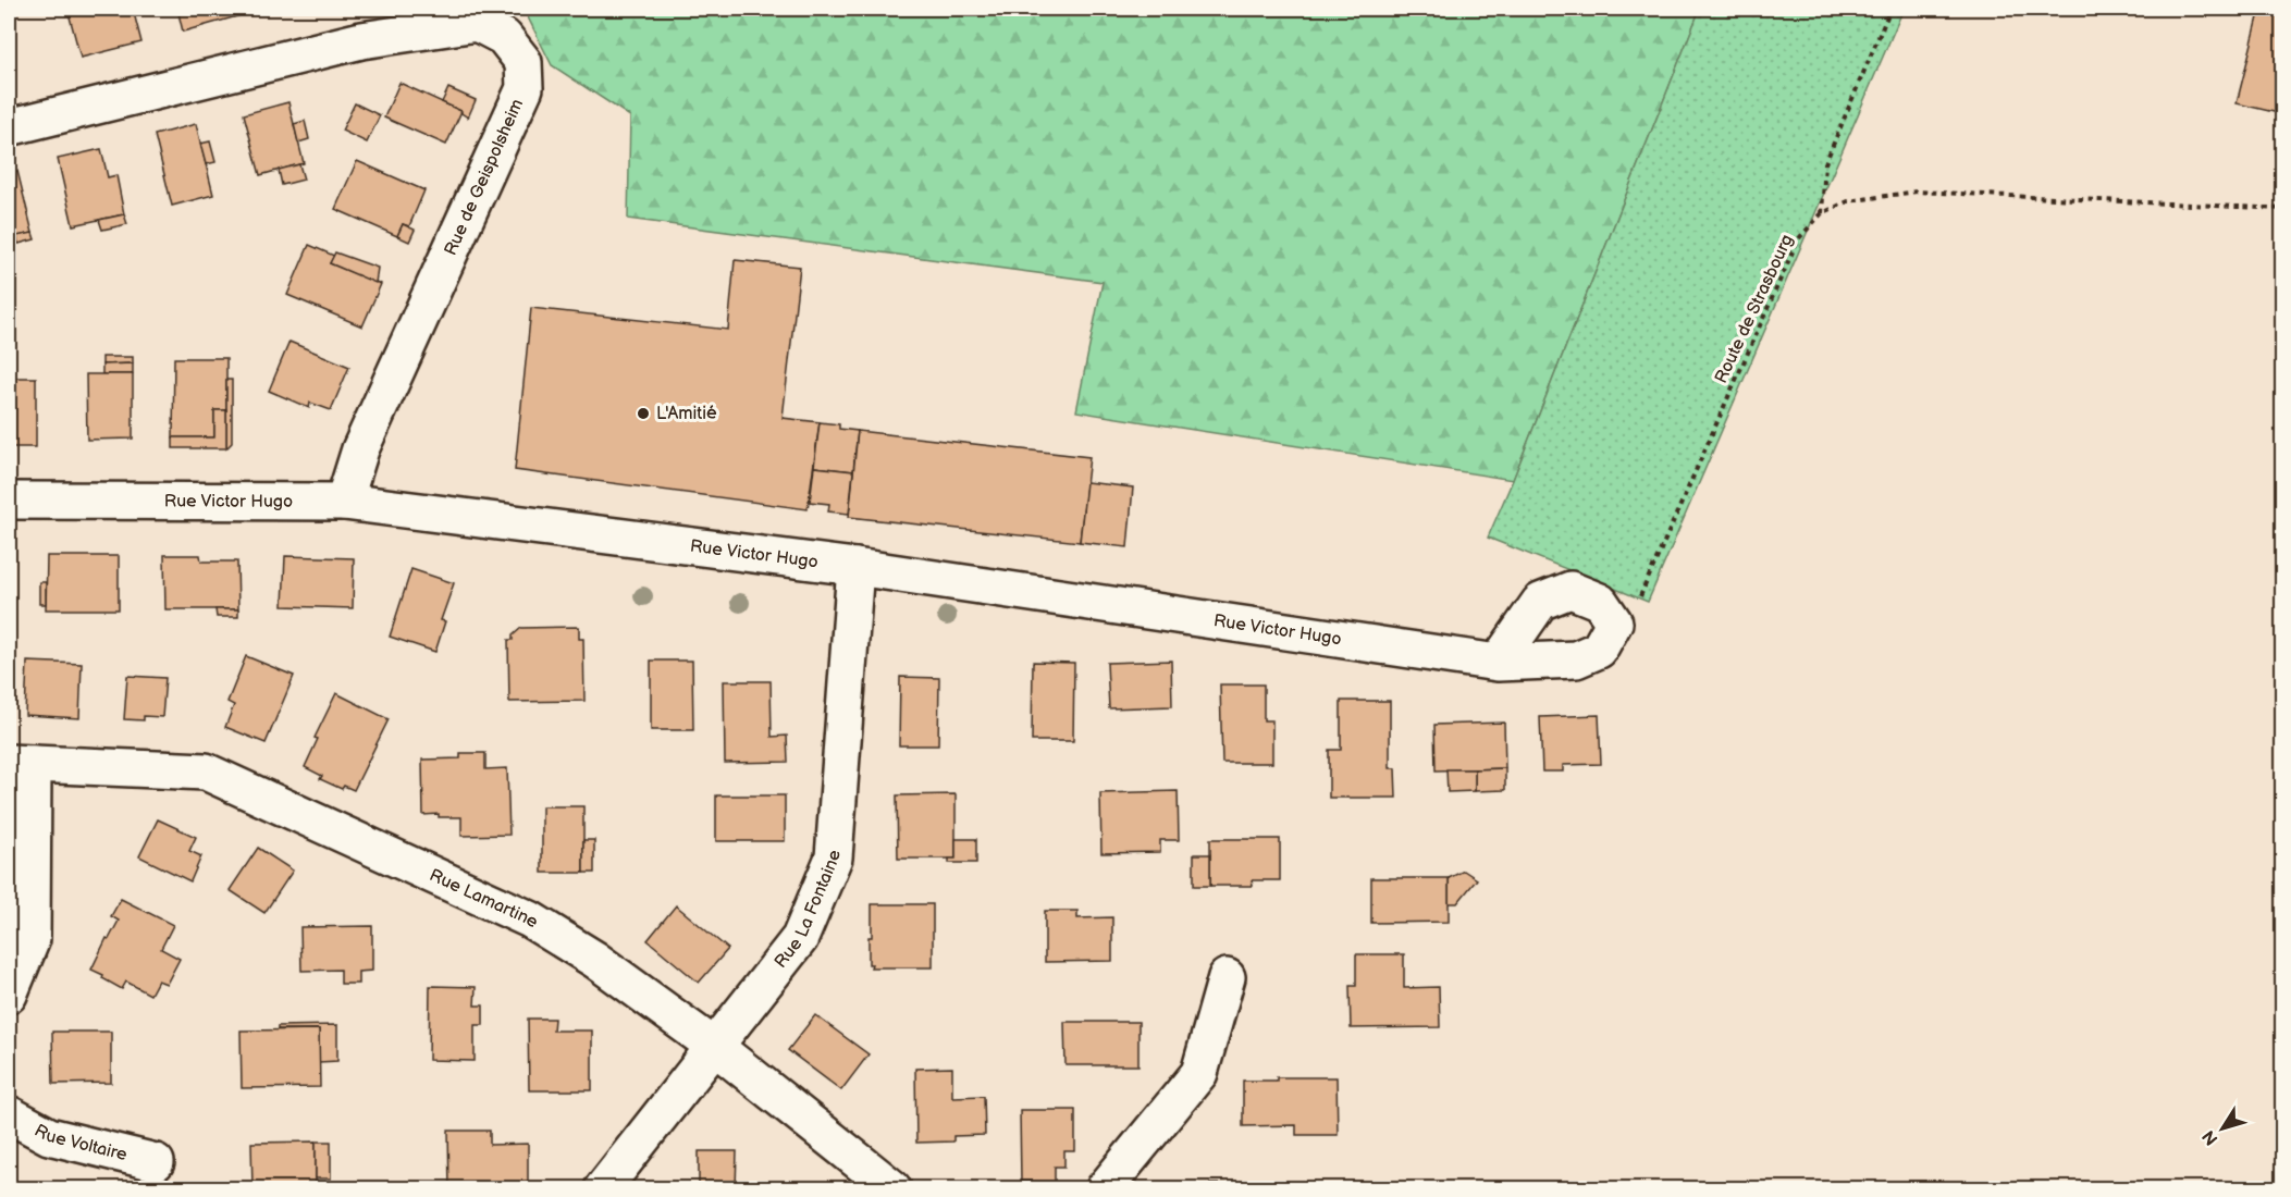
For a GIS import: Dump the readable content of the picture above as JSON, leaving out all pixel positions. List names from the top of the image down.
{
  "streets": {
    "street": [
      "Rue de Geispolsheim",
      "Rue Victor Hugo",
      "Rue Lamartine",
      "Rue La Fontaine",
      "Rue Voltaire"
    ],
    "path": ["Route de Strasbourg"]
  },
  "crossings": [
    ["Rue de Geispolsheim", "Rue Victor Hugo"],
    ["Route de Strasbourg", "Rue Victor Hugo"],
    ["Rue Victor Hugo", "Rue La Fontaine"],
    ["Rue Lamartine", "Rue La Fontaine"]
  ],
  "places": ["L'Amitié"],
  "north": "bottom left"
}
